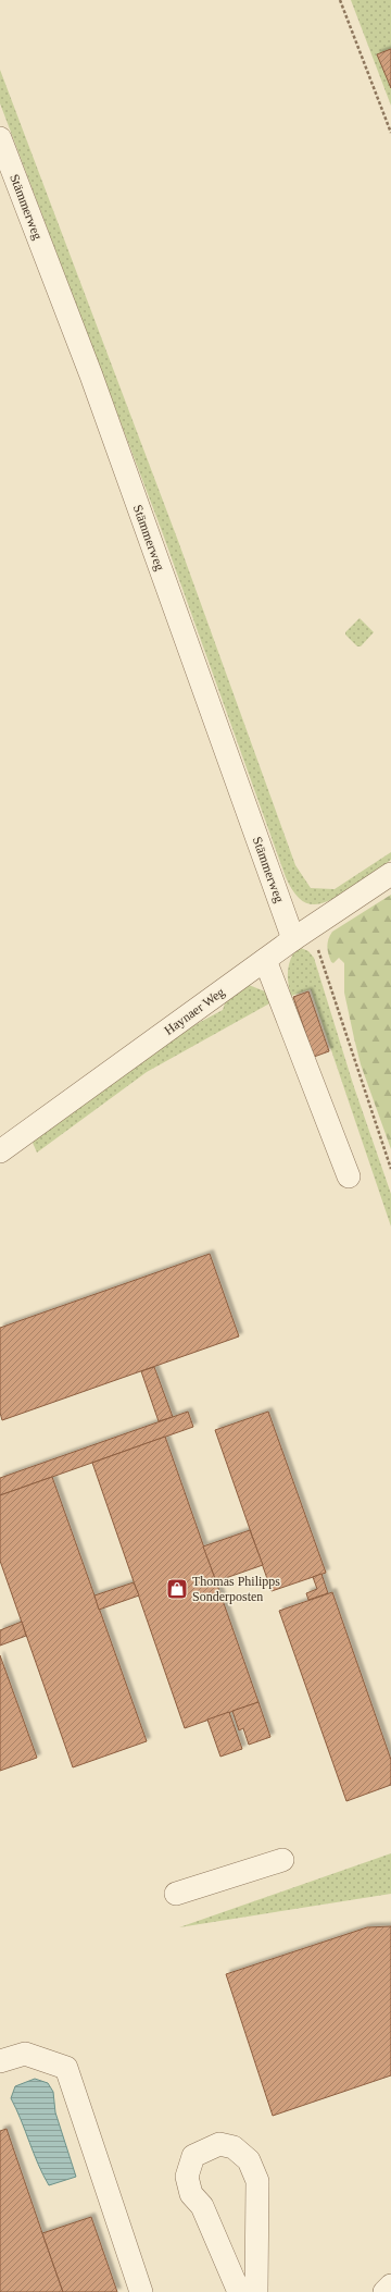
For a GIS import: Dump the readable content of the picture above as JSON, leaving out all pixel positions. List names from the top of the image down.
{
  "streets": {
    "street": ["Stämmerweg", "Haynaer Weg"]
  },
  "crossings": [
    ["Stämmerweg", "Haynaer Weg"]
  ],
  "places": {
    "shop": ["Thomas Philipps Sonderposten"]
  }
}
